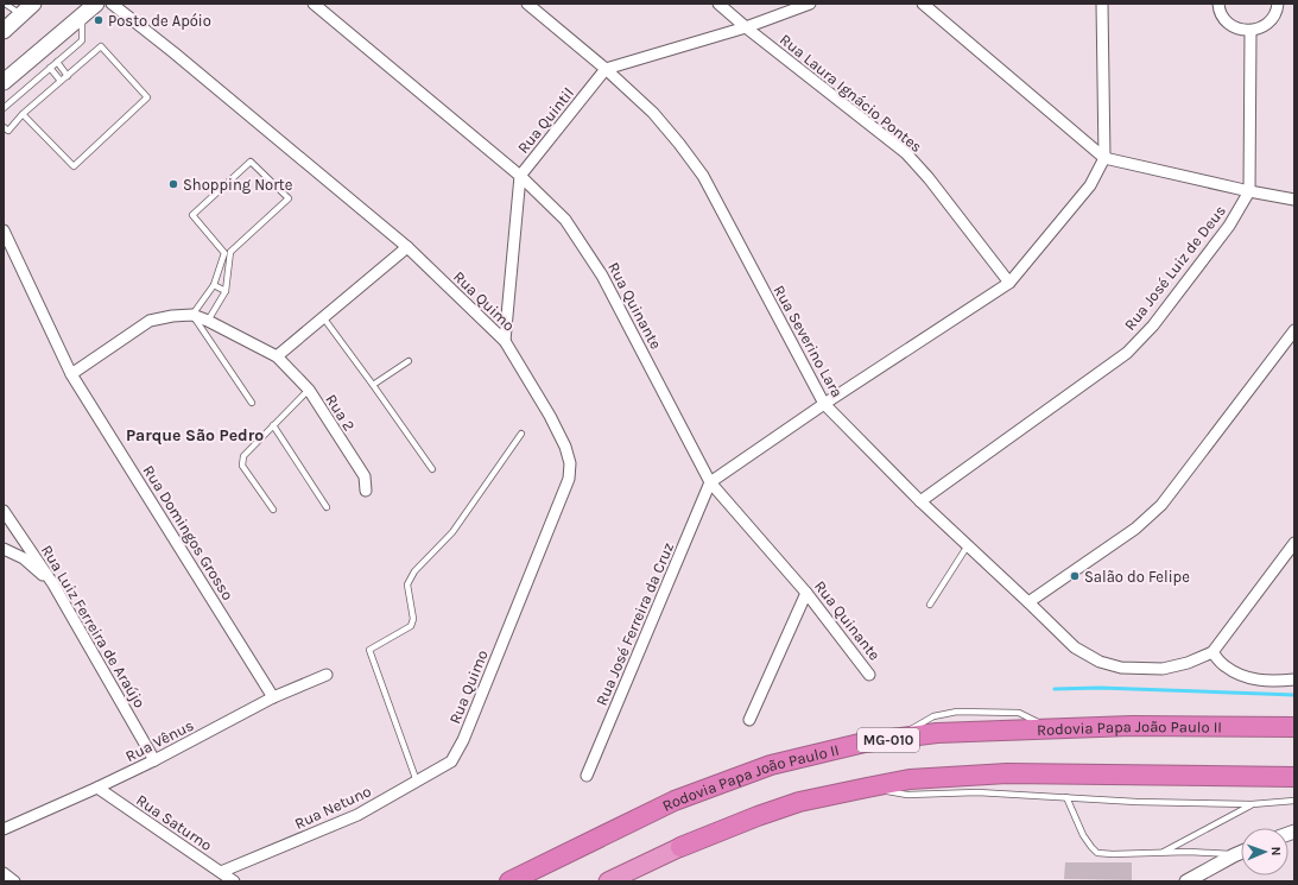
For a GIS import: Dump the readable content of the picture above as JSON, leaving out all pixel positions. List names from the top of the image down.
{
  "streets": {
    "highway": ["Rodovia Papa João Paulo II", "MG-010"],
    "street": [
      "Rua Laura Ignácio Pontes",
      "Rua Quintil",
      "Rua José Luiz de Deus",
      "Rua Quimo",
      "Rua Quinante",
      "Rua Severino Lara",
      "Rua 2",
      "Rua Domingos Grosso",
      "Rua José Ferreira da Cruz",
      "Rua Luiz Ferreira de Araújo",
      "Rua Vênus",
      "Rua Netuno",
      "Rua Saturno"
    ]
  },
  "crossings": [
    ["Rua Quintil", "Rua Quimo"],
    ["Rua Quintil", "Rua Quinante"],
    ["Rua Quintil", "Rua Severino Lara"],
    ["Rua José Luiz de Deus", "Rua Severino Lara"],
    ["Rua Quimo", "Rua Netuno"],
    ["Rua Quinante", "Rua José Ferreira da Cruz"],
    ["Rua Domingos Grosso", "Rua Vênus"],
    ["Rua Luiz Ferreira de Araújo", "Rua Vênus"],
    ["Rua Vênus", "Rua Saturno"],
    ["Rua Netuno", "Rua Saturno"]
  ],
  "districts": ["Parque São Pedro"],
  "places": ["Posto de Apóio", "Shopping Norte", "Salão do Felipe"],
  "north": "right"
}
